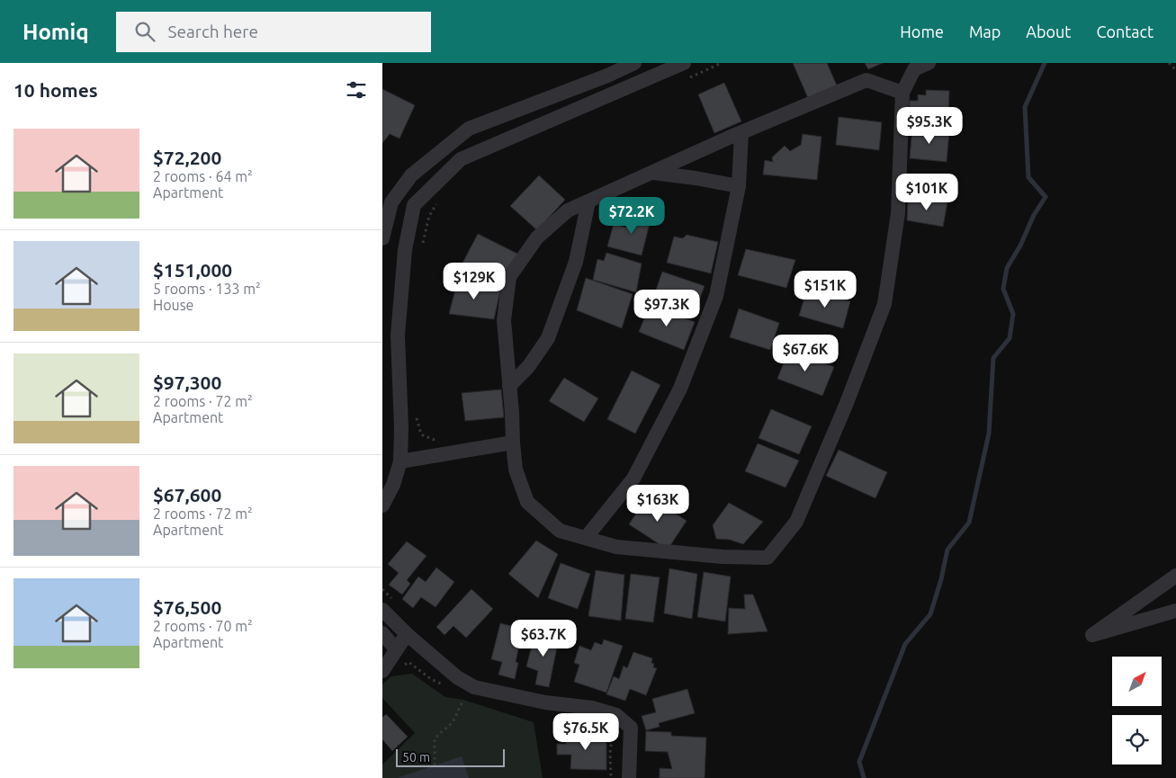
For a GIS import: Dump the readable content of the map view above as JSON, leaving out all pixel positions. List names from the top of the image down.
{
  "scale_bar": "50 m",
  "north": "top right",
  "page": {
    "header": "Homiq",
    "search": "Search here",
    "nav": [
      "Home",
      "Map",
      "About",
      "Contact"
    ],
    "heading": "10 homes",
    "price": [
      "$95.3K",
      "$101K",
      "$72.2K",
      "$129K",
      "$151K",
      "$97.3K",
      "$67.6K",
      "$163K",
      "$63.7K",
      "$76.5K"
    ],
    "list": [
      {
        "name": "$72,200",
        "note": "2 rooms · 64 m² · Apartment"
      },
      {
        "name": "$151,000",
        "note": "5 rooms · 133 m² · House"
      },
      {
        "name": "$97,300",
        "note": "2 rooms · 72 m² · Apartment"
      },
      {
        "name": "$67,600",
        "note": "2 rooms · 72 m² · Apartment"
      },
      {
        "name": "$76,500",
        "note": "2 rooms · 70 m² · Apartment"
      }
    ],
    "scale": "50 m"
  }
}
